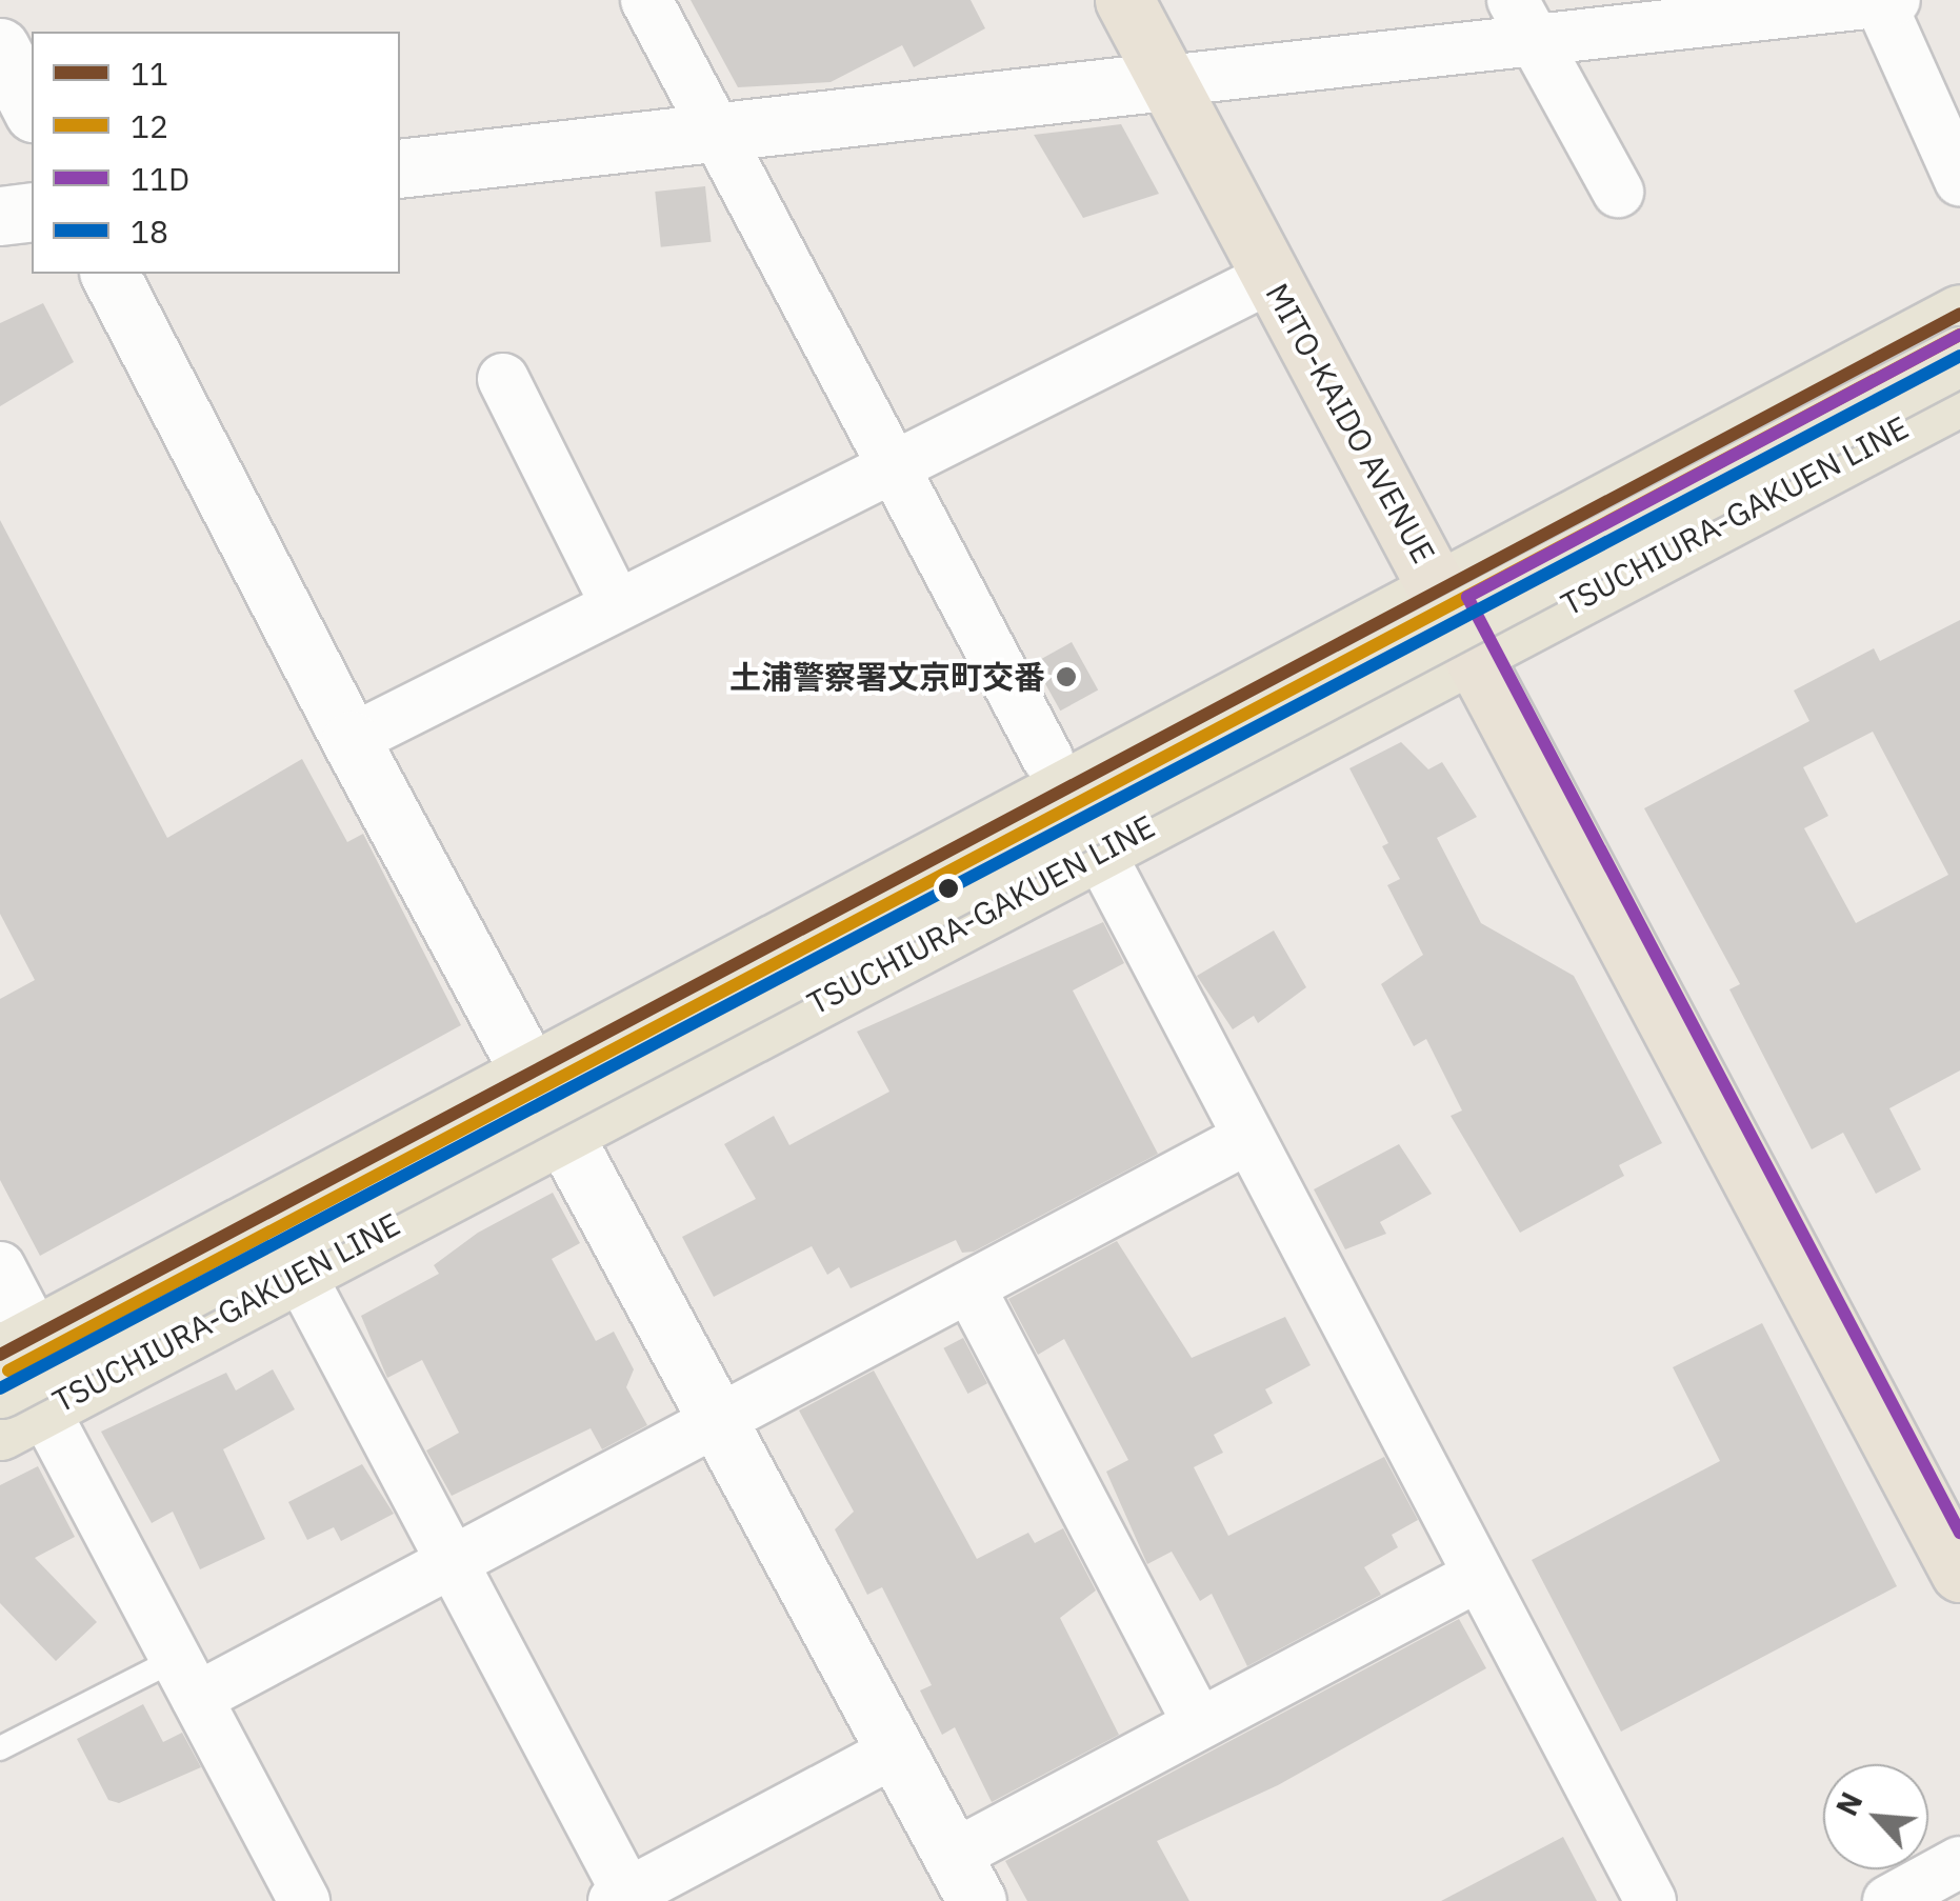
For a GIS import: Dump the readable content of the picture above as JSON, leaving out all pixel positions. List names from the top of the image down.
{
  "streets": {
    "highway": ["MITO-KAIDO AVENUE"],
    "main road": ["TSUCHIURA-GAKUEN LINE"]
  },
  "crossings": [
    ["MITO-KAIDO AVENUE", "TSUCHIURA-GAKUEN LINE"]
  ],
  "places": ["土浦警察署文京町交番"],
  "lines": [
    "transit line 11",
    "transit line 12",
    "transit line 11D",
    "transit line 18"
  ],
  "legend": [
    "11",
    "12",
    "11D",
    "18"
  ],
  "north": "top left"
}
